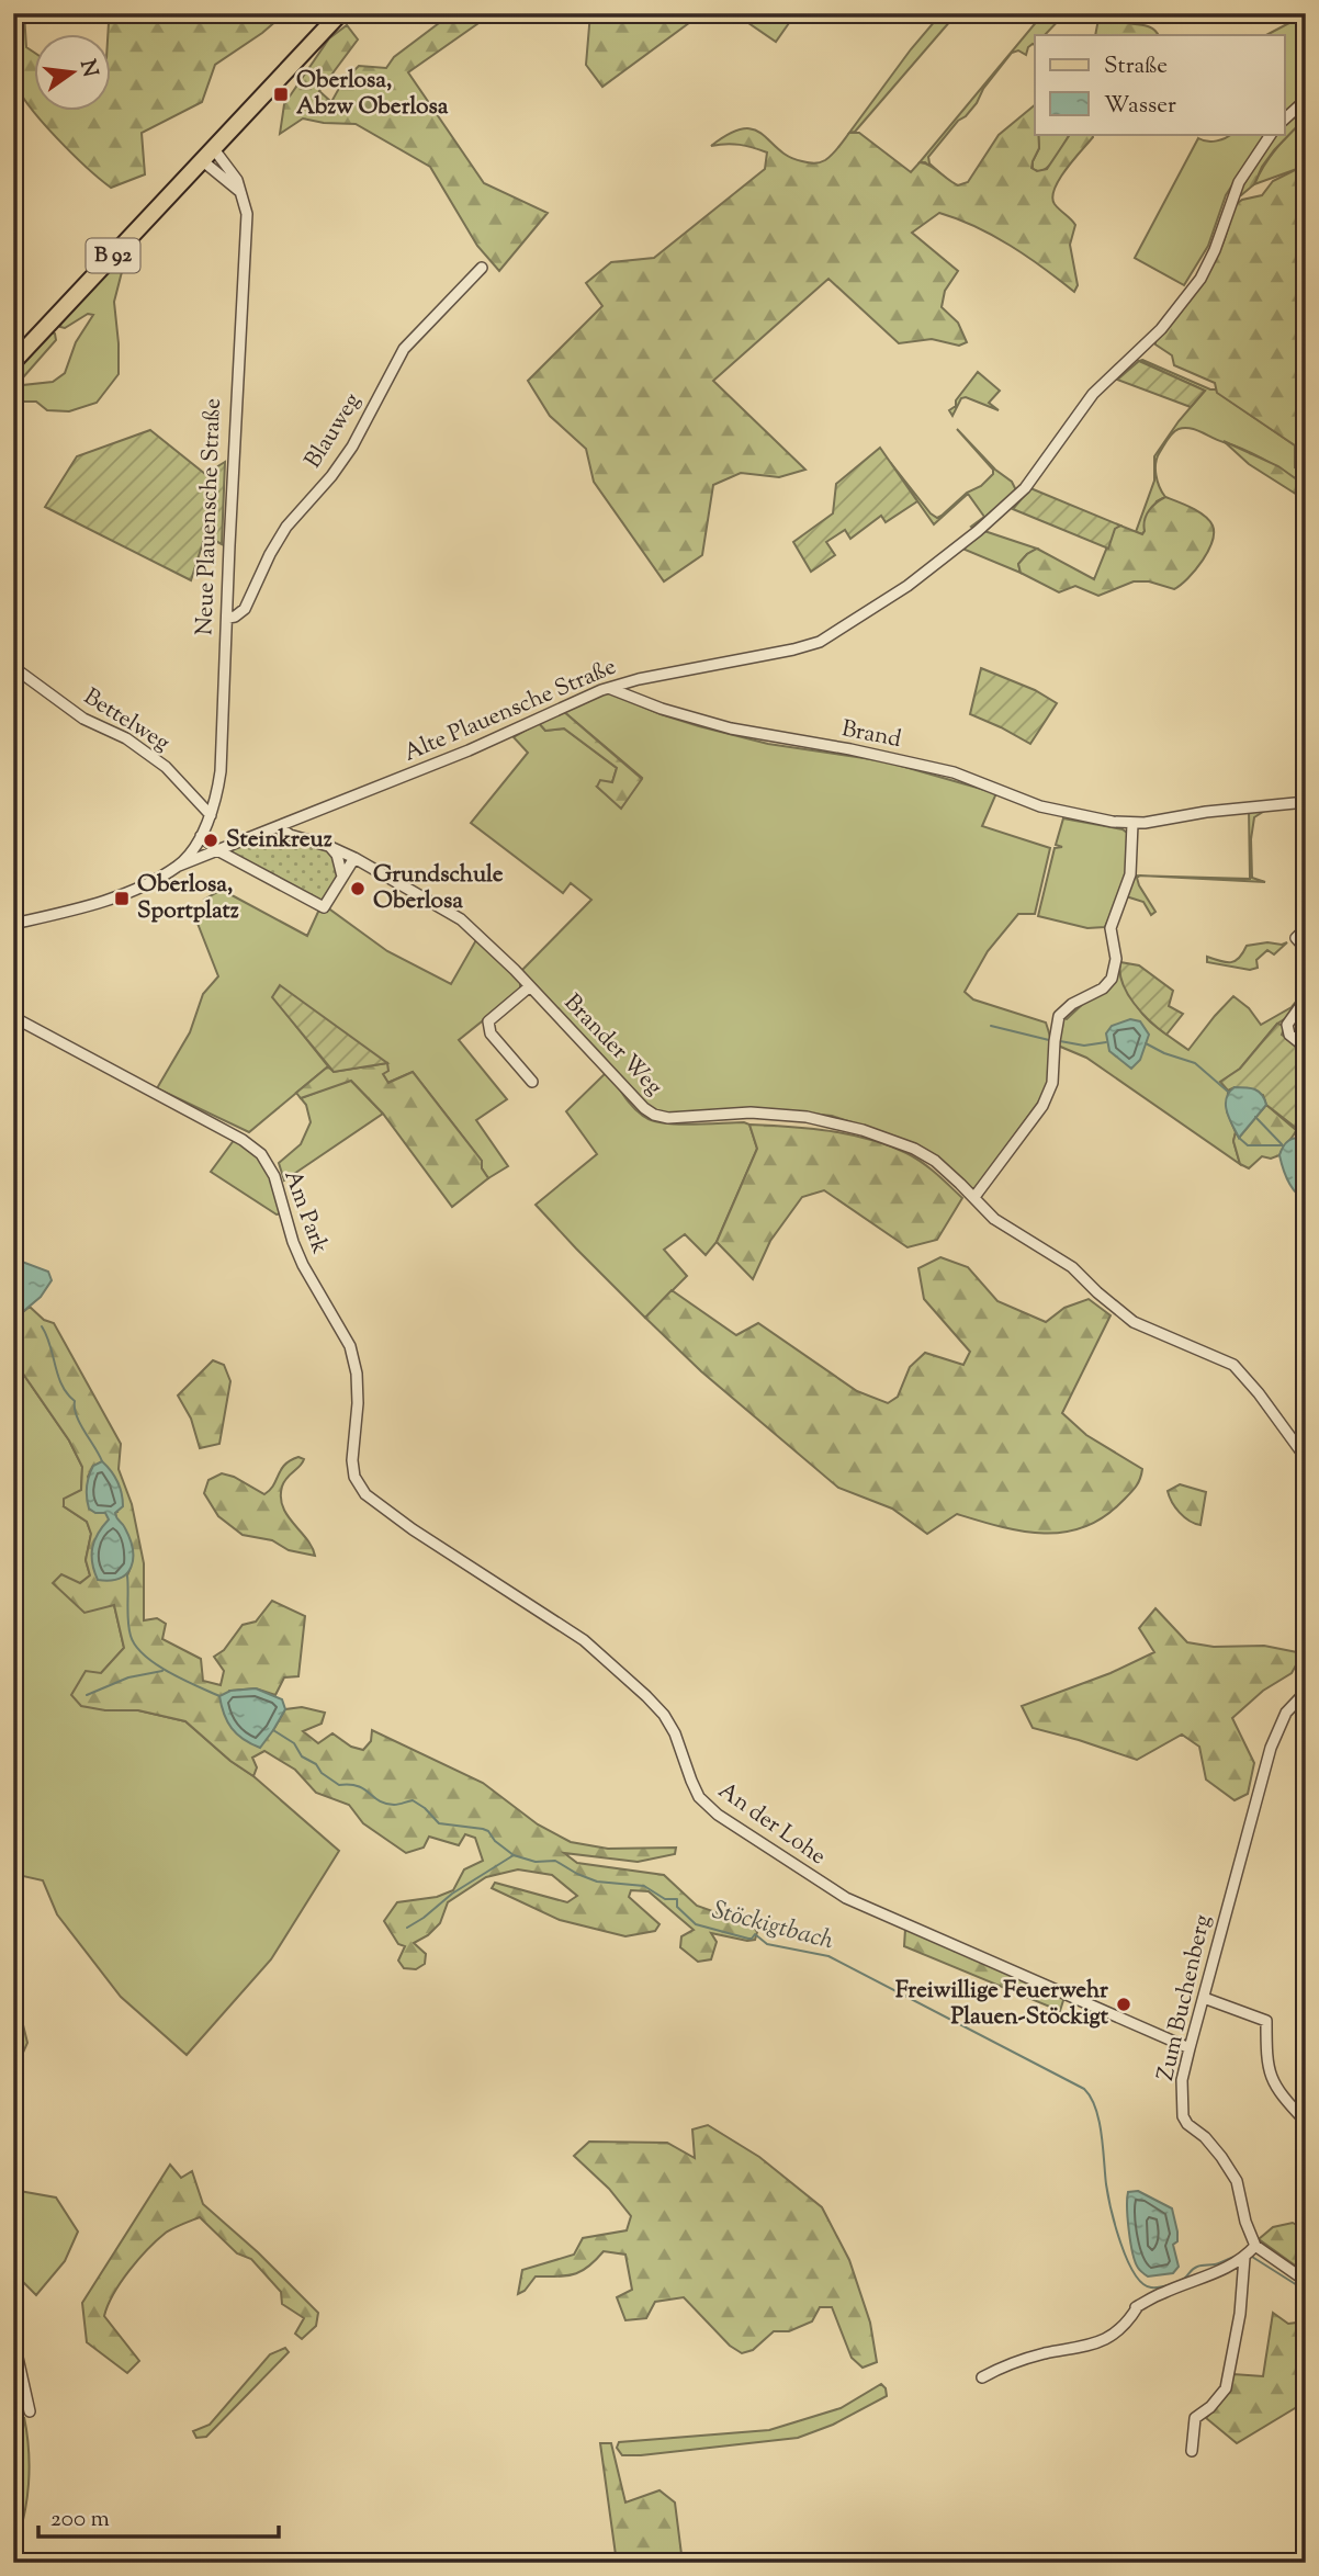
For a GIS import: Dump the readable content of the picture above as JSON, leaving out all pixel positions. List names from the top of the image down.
{
  "streets": {
    "main road": ["B 92"],
    "street": [
      "Blauweg",
      "Neue Plauensche Straße",
      "Alte Plauensche Straße",
      "Bettelweg",
      "Brand",
      "Brander Weg",
      "Am Park",
      "An der Lohe",
      "Zum Buchenberg"
    ]
  },
  "crossings": [
    ["B 92", "Neue Plauensche Straße"],
    ["Blauweg", "Neue Plauensche Straße"],
    ["Neue Plauensche Straße", "Alte Plauensche Straße"],
    ["Neue Plauensche Straße", "Bettelweg"],
    ["Alte Plauensche Straße", "Brand"],
    ["Alte Plauensche Straße", "Brander Weg"],
    ["Am Park", "An der Lohe"],
    ["An der Lohe", "Zum Buchenberg"]
  ],
  "water": ["Stöckigtbach"],
  "places": {
    "transit": ["Oberlosa, Abzw Oberlosa", "Oberlosa, Sportplatz"],
    "other": ["Steinkreuz", "Grundschule Oberlosa", "Freiwillige Feuerwehr Plauen-Stöckigt"]
  },
  "legend": ["Straße", "Wasser"],
  "scale_bar": "200 m",
  "north": "right"
}
